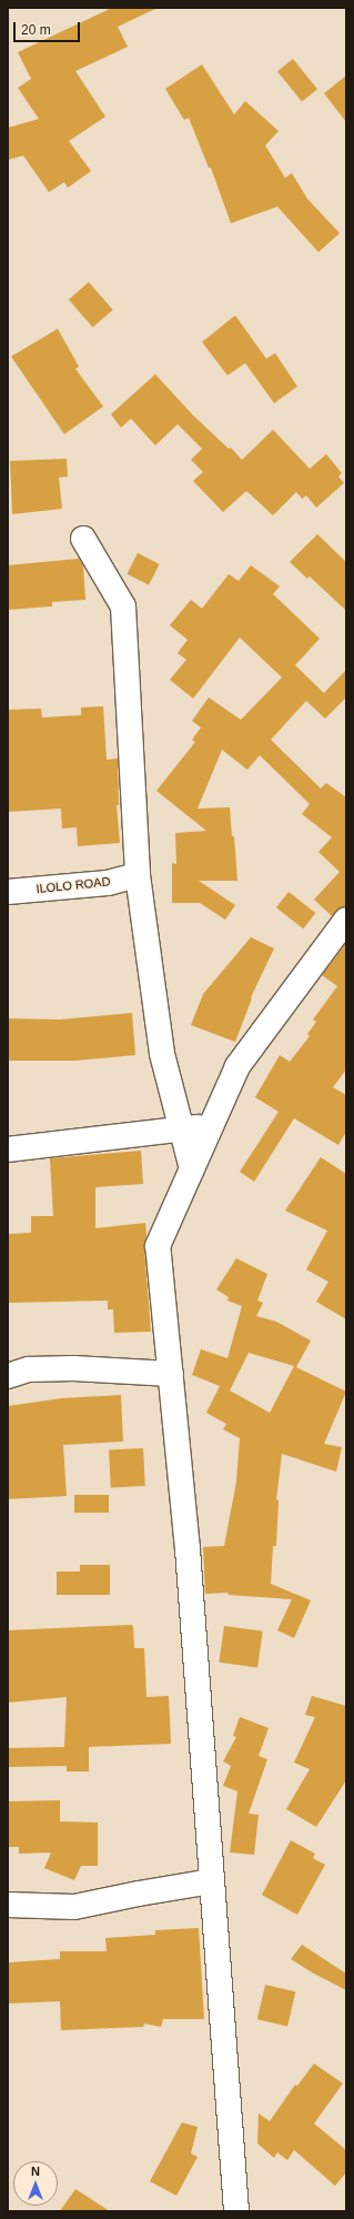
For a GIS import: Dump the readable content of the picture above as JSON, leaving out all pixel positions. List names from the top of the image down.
{
  "streets": {
    "street": ["ILOLO ROAD"]
  },
  "scale_bar": "20 m",
  "north": "top"
}
